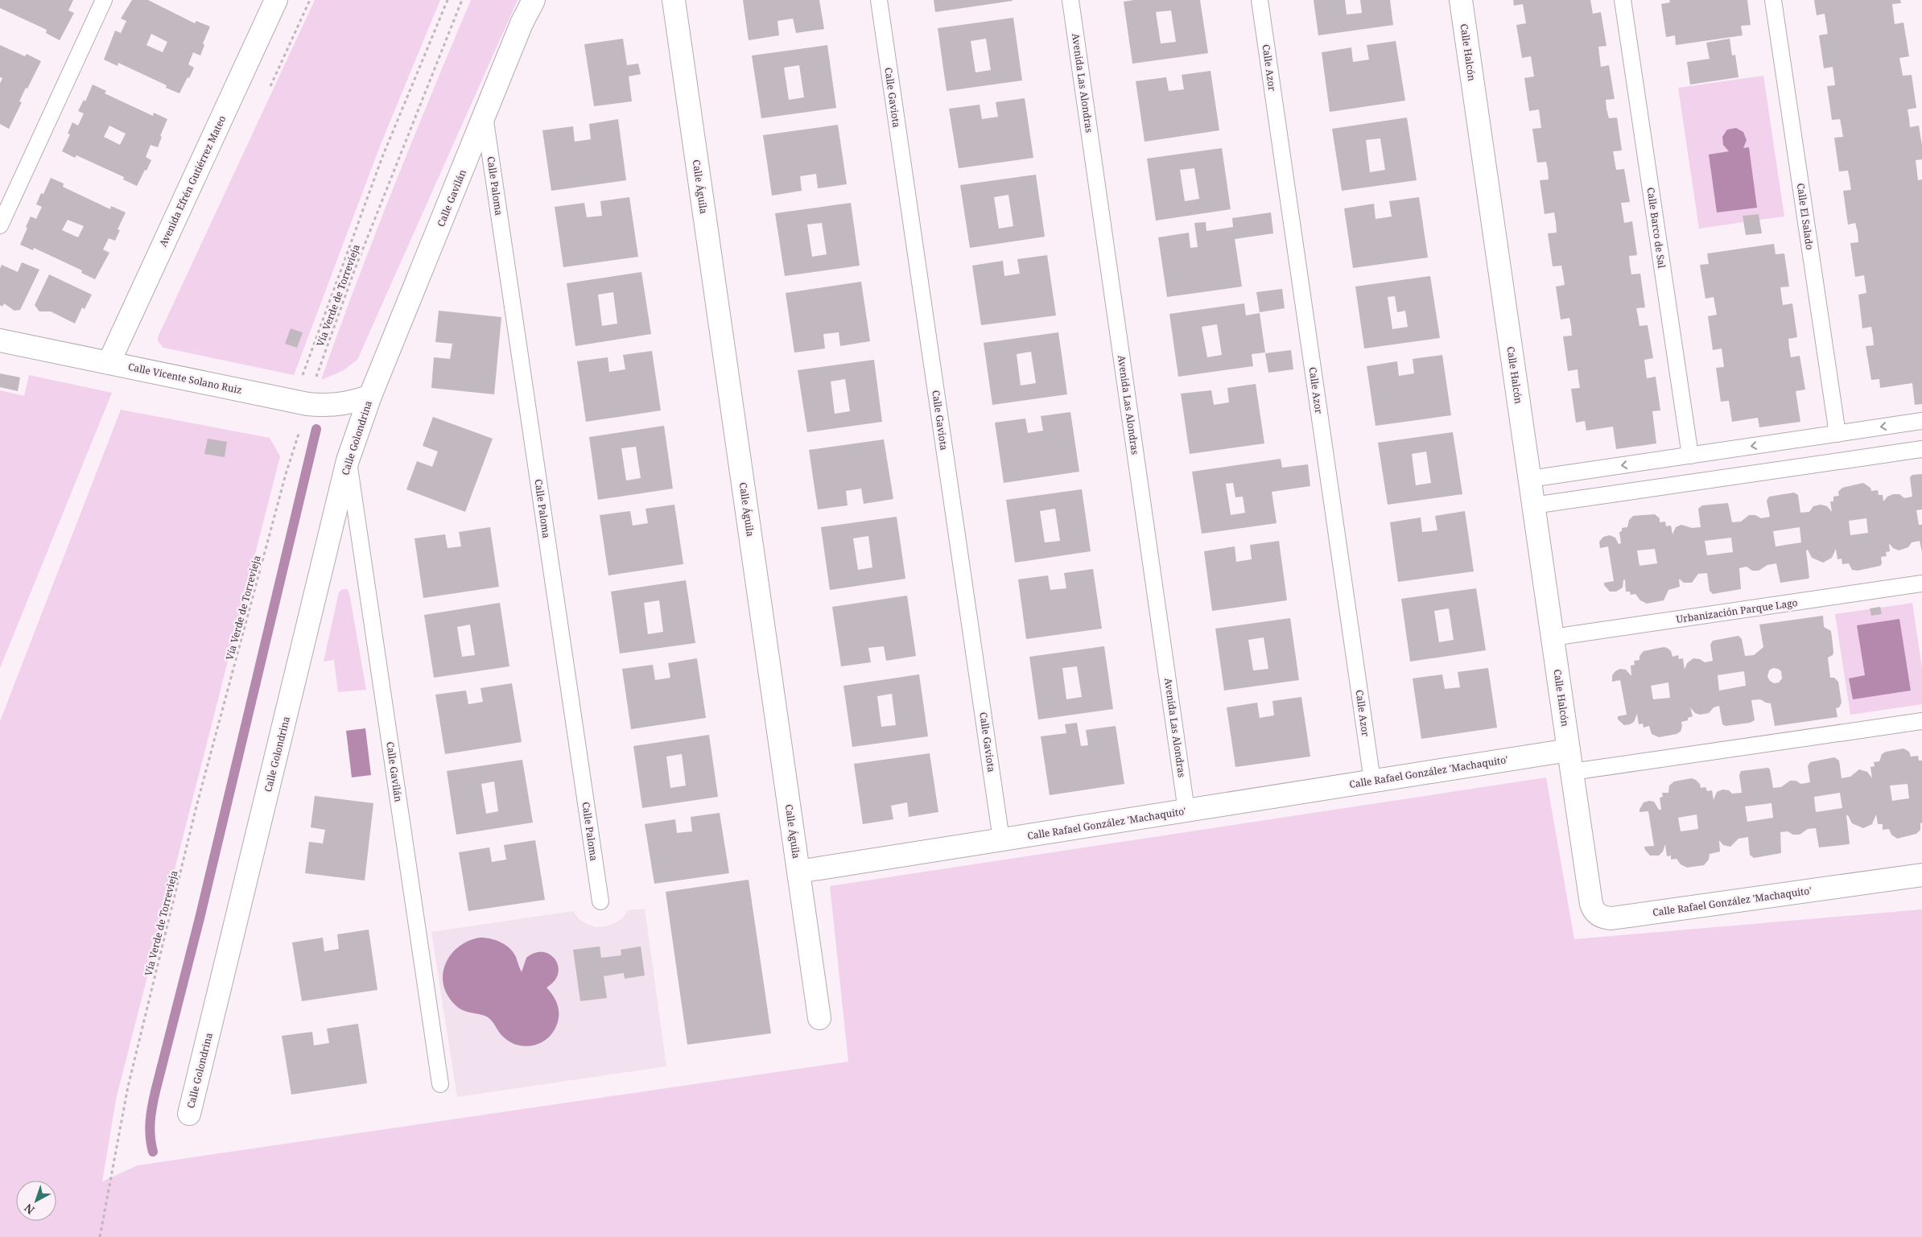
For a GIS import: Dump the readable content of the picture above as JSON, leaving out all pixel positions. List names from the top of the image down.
{
  "streets": {
    "street": [
      "Calle Halcón",
      "Avenida Efrén Gutiérrez Mateo",
      "Calle Águila",
      "Calle Gavilán",
      "Calle Vicente Solano Ruiz",
      "Calle Golondrina",
      "Calle Rafael González 'Machaquito'"
    ],
    "lane": [
      "Calle Azor",
      "Avenida Las Alondras",
      "Calle Gaviota",
      "Calle Paloma",
      "Calle El Salado",
      "Calle Barco de Sal",
      "Urbanización Parque Lago"
    ],
    "path": ["Vía Verde de Torrevieja"]
  },
  "crossings": [
    ["Calle Halcón", "Urbanización Parque Lago"],
    ["Calle Halcón", "Calle Rafael González 'Machaquito'"],
    ["Calle Azor", "Calle Rafael González 'Machaquito'"],
    ["Avenida Las Alondras", "Calle Rafael González 'Machaquito'"],
    ["Calle Gaviota", "Calle Rafael González 'Machaquito'"],
    ["Avenida Efrén Gutiérrez Mateo", "Calle Vicente Solano Ruiz"],
    ["Calle Paloma", "Calle Gavilán"],
    ["Calle Águila", "Calle Rafael González 'Machaquito'"],
    ["Calle Gavilán", "Calle Vicente Solano Ruiz"],
    ["Calle Gavilán", "Calle Golondrina"],
    ["Vía Verde de Torrevieja", "Calle Vicente Solano Ruiz"],
    ["Calle Vicente Solano Ruiz", "Calle Golondrina"]
  ],
  "north": "bottom left"
}
